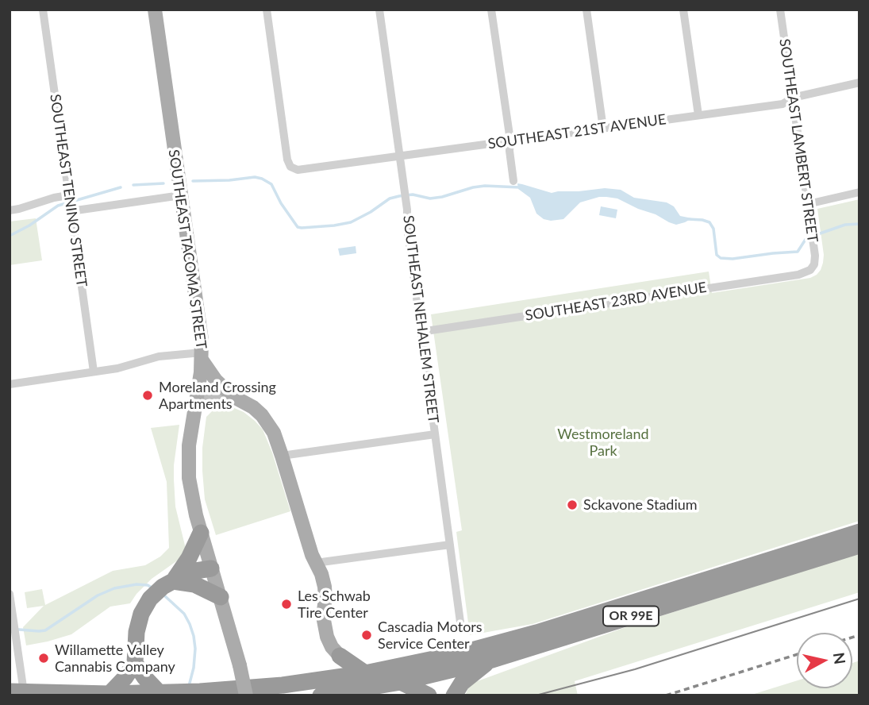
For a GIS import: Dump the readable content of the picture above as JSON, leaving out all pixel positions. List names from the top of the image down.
{
  "streets": {
    "highway": ["OR 99E"],
    "main road": ["SOUTHEAST TACOMA STREET"],
    "street": [
      "SOUTHEAST 21ST AVENUE",
      "SOUTHEAST LAMBERT STREET",
      "SOUTHEAST TENINO STREET",
      "SOUTHEAST 23RD AVENUE",
      "SOUTHEAST NEHALEM STREET"
    ]
  },
  "crossings": [
    ["SOUTHEAST 21ST AVENUE", "SOUTHEAST LAMBERT STREET"],
    ["SOUTHEAST 21ST AVENUE", "SOUTHEAST NEHALEM STREET"],
    ["SOUTHEAST LAMBERT STREET", "SOUTHEAST 23RD AVENUE"],
    ["SOUTHEAST 23RD AVENUE", "SOUTHEAST NEHALEM STREET"]
  ],
  "parks": ["Westmoreland Park"],
  "places": [
    "Moreland Crossing Apartments",
    "Sckavone Stadium",
    "Les Schwab Tire Center",
    "Cascadia Motors Service Center",
    "Willamette Valley Cannabis Company"
  ],
  "north": "right"
}
